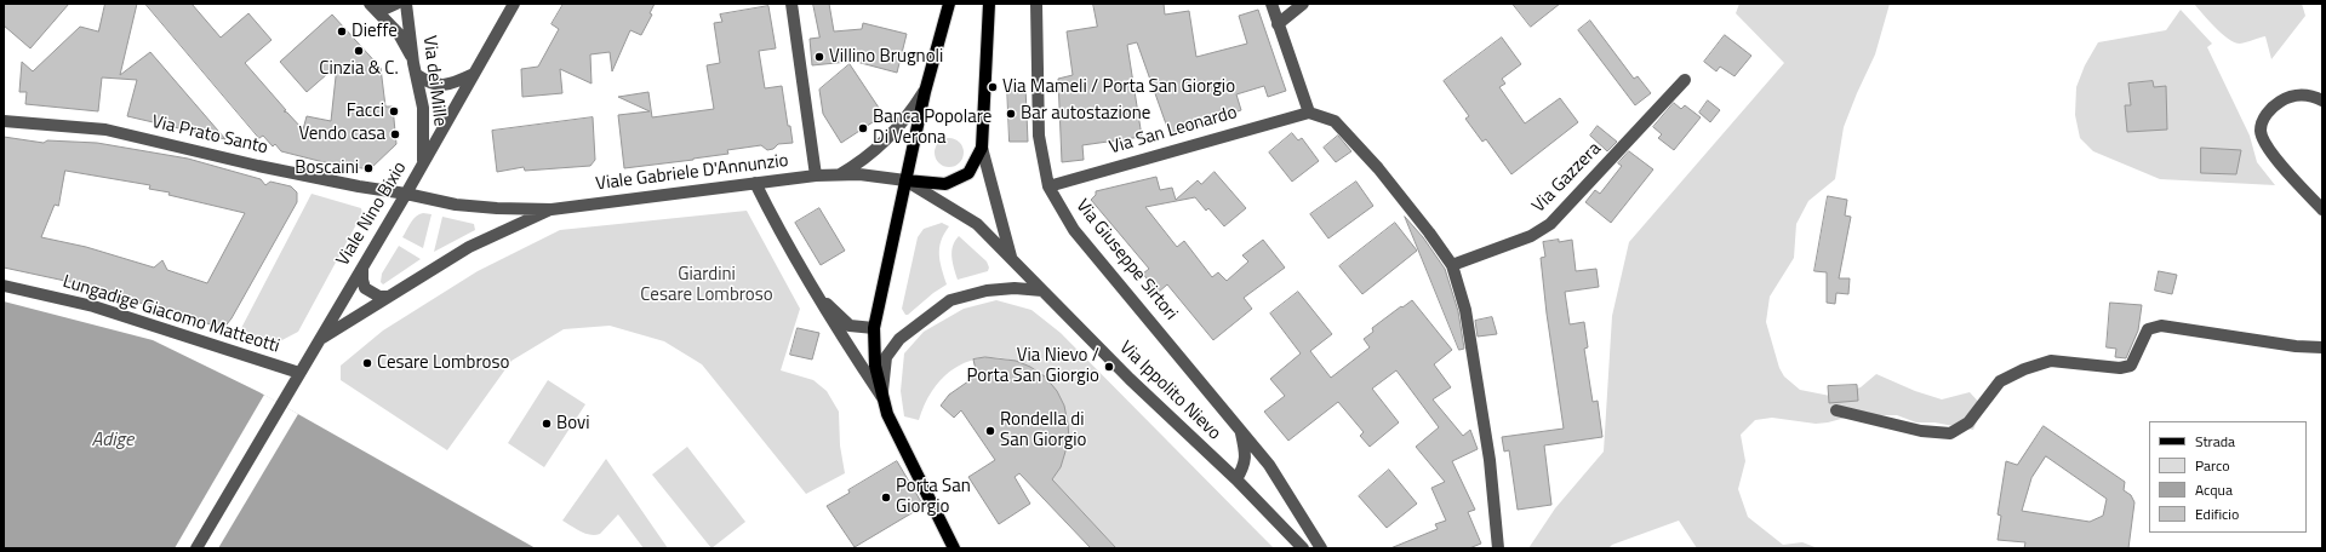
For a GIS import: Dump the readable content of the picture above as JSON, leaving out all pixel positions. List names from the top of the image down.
{
  "streets": {
    "street": [
      "Via dei Mille",
      "Via San Leonardo",
      "Via Prato Santo",
      "Viale Gabriele D'Annunzio",
      "Via Gazzera",
      "Viale Nino Bixio",
      "Via Giuseppe Sirtori",
      "Lungadige Giacomo Matteotti",
      "Via Ippolito Nievo"
    ]
  },
  "crossings": [
    ["Via dei Mille", "Viale Nino Bixio"],
    ["Via San Leonardo", "Via Giuseppe Sirtori"],
    ["Via Prato Santo", "Viale Gabriele D'Annunzio"],
    ["Via Prato Santo", "Viale Nino Bixio"],
    ["Viale Gabriele D'Annunzio", "Viale Nino Bixio"],
    ["Viale Gabriele D'Annunzio", "Via Ippolito Nievo"],
    ["Viale Nino Bixio", "Lungadige Giacomo Matteotti"],
    ["Via Giuseppe Sirtori", "Via Ippolito Nievo"]
  ],
  "water": ["Adige"],
  "parks": ["Giardini Cesare Lombroso"],
  "places": [
    "Dieffe",
    "Cinzia & C.",
    "Villino Brugnoli",
    "Via Mameli / Porta San Giorgio",
    "Facci",
    "Bar autostazione",
    "Banca Popolare Di Verona",
    "Vendo casa",
    "Boscaini",
    "Cesare Lombroso",
    "Via Nievo / Porta San Giorgio",
    "Bovi",
    "Rondella di San Giorgio",
    "Porta San Giorgio"
  ],
  "legend": [
    "Strada",
    "Parco",
    "Acqua",
    "Edificio"
  ]
}
